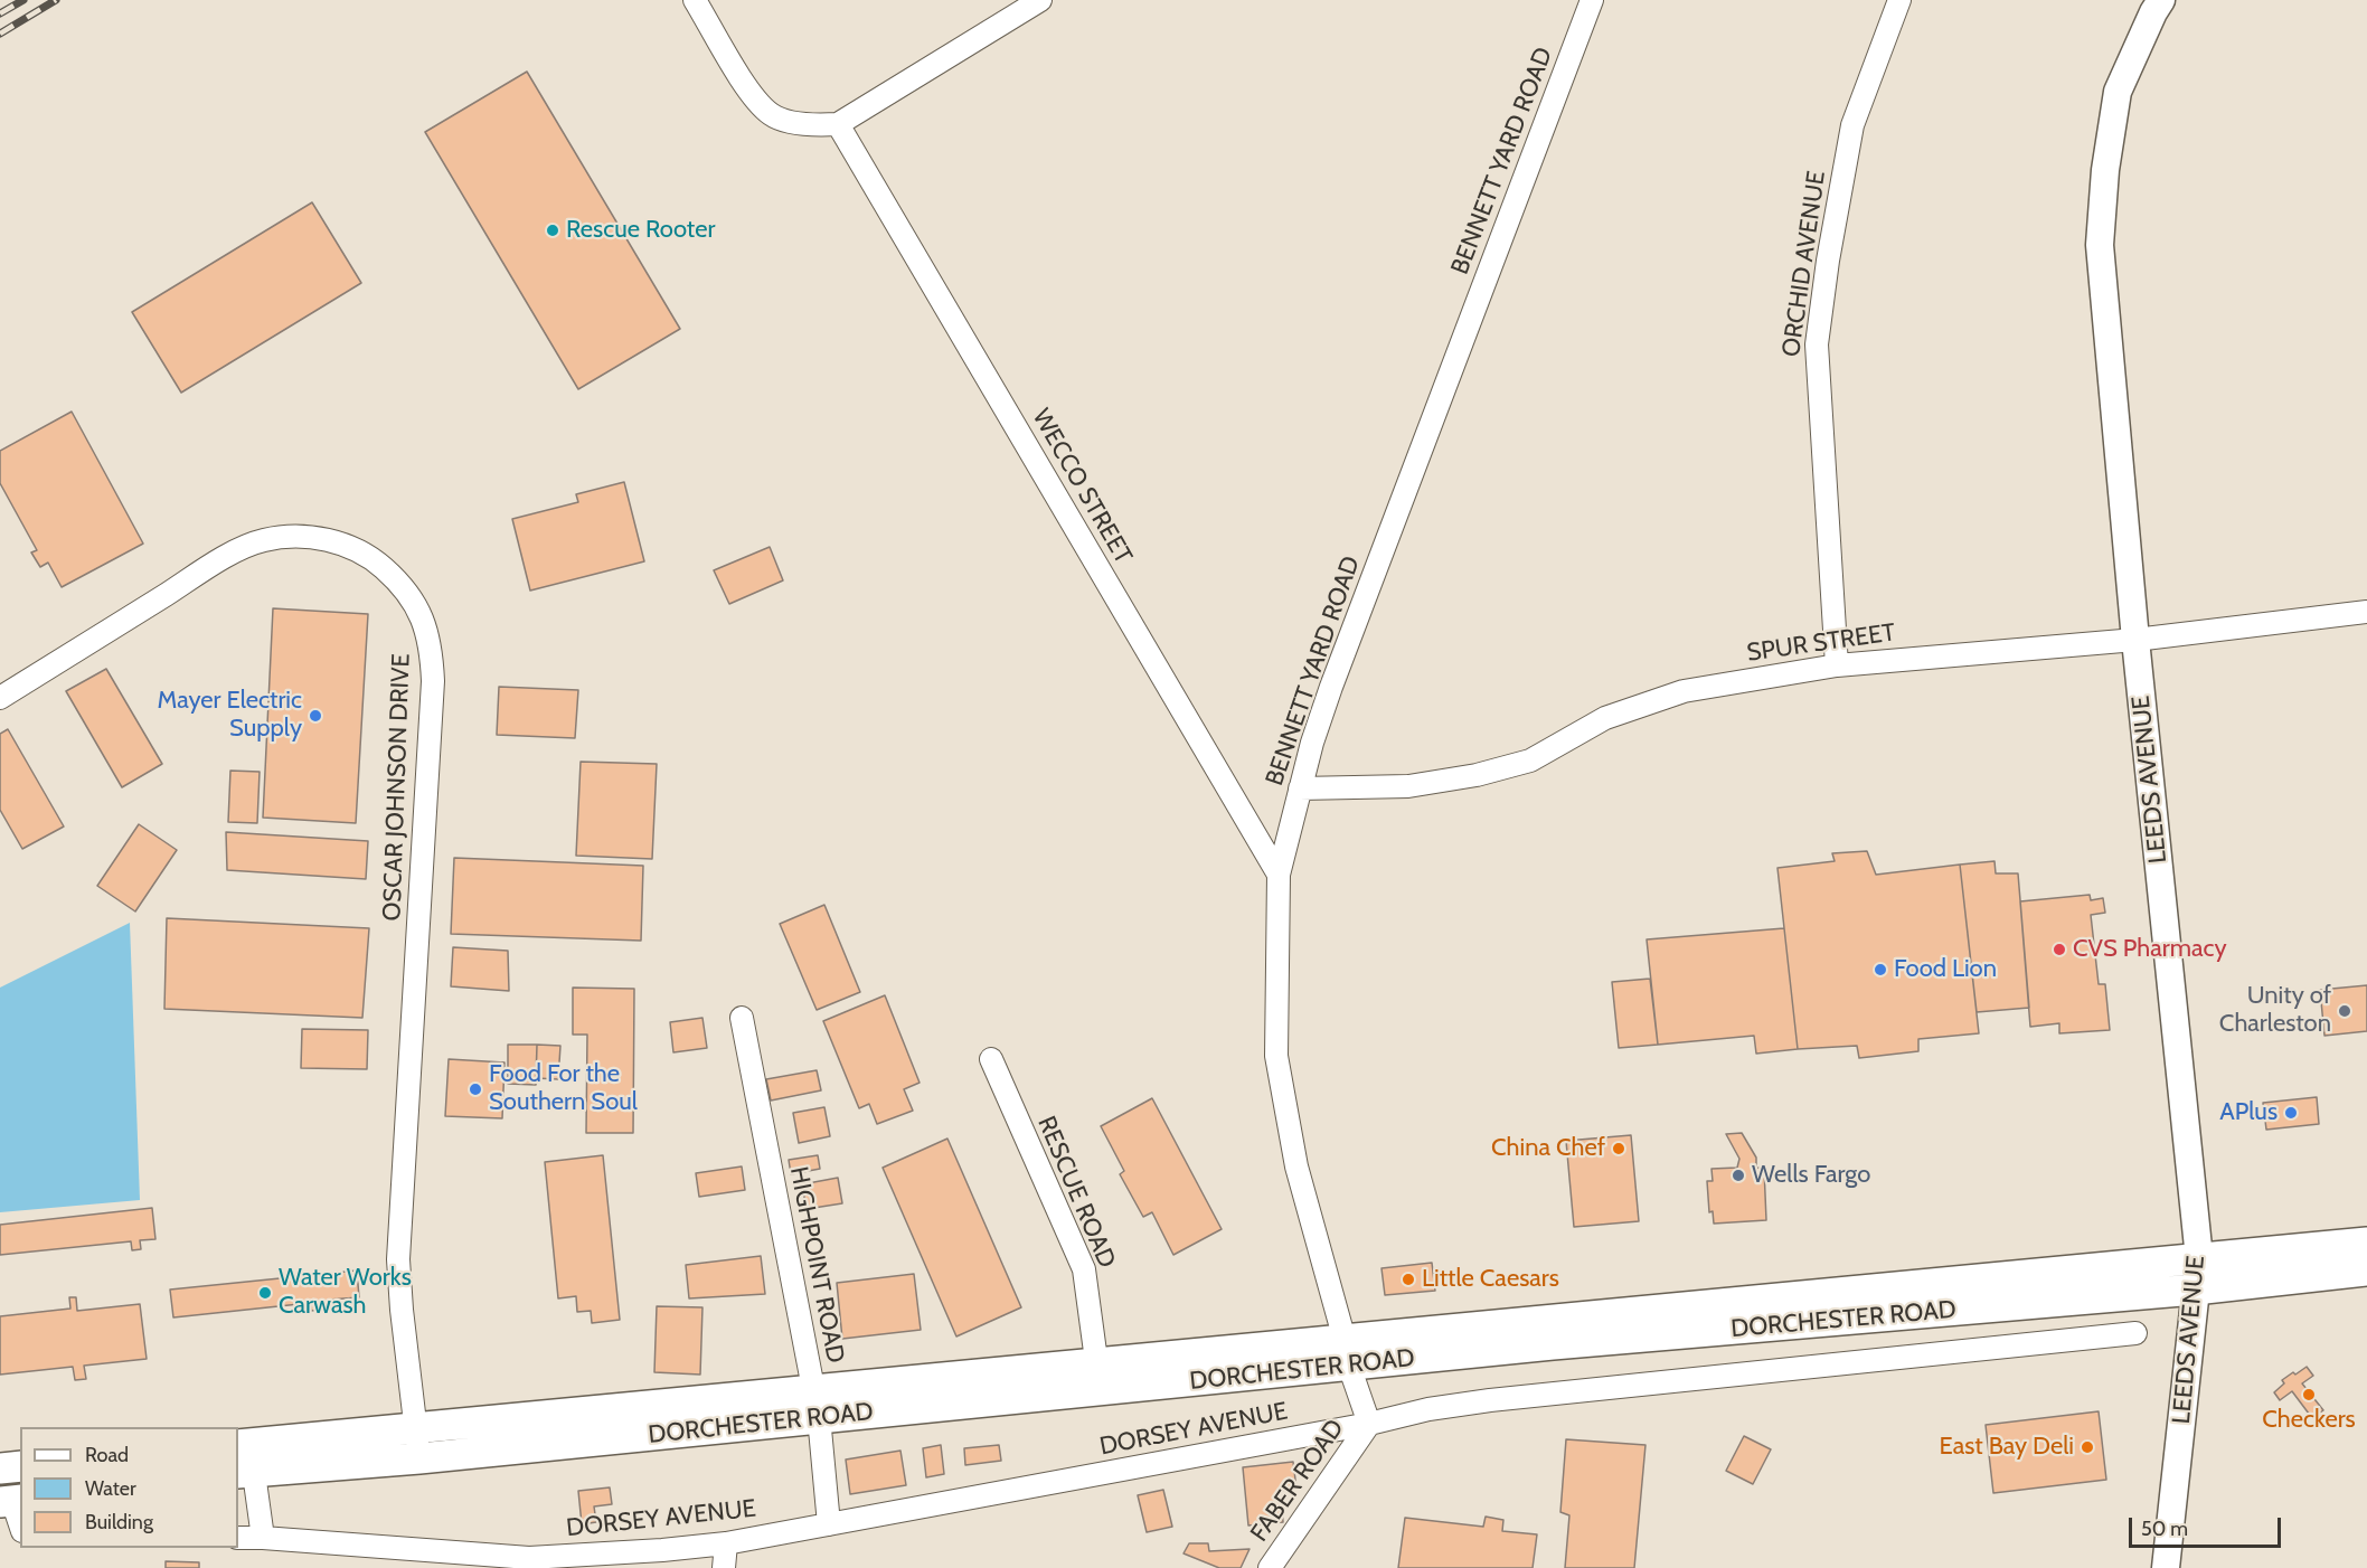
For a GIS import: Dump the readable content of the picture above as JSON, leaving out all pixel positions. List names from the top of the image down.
{
  "streets": {
    "main road": ["DORCHESTER ROAD"],
    "street": [
      "BENNETT YARD ROAD",
      "ORCHID AVENUE",
      "WECCO STREET",
      "SPUR STREET",
      "LEEDS AVENUE",
      "OSCAR JOHNSON DRIVE",
      "RESCUE ROAD",
      "HIGHPOINT ROAD",
      "DORSEY AVENUE",
      "FABER ROAD"
    ]
  },
  "crossings": [
    ["BENNETT YARD ROAD", "WECCO STREET"],
    ["BENNETT YARD ROAD", "SPUR STREET"],
    ["BENNETT YARD ROAD", "DORCHESTER ROAD"],
    ["BENNETT YARD ROAD", "DORSEY AVENUE"],
    ["BENNETT YARD ROAD", "FABER ROAD"],
    ["ORCHID AVENUE", "SPUR STREET"],
    ["SPUR STREET", "LEEDS AVENUE"],
    ["LEEDS AVENUE", "DORCHESTER ROAD"],
    ["OSCAR JOHNSON DRIVE", "DORCHESTER ROAD"],
    ["RESCUE ROAD", "DORCHESTER ROAD"],
    ["HIGHPOINT ROAD", "DORCHESTER ROAD"],
    ["HIGHPOINT ROAD", "DORSEY AVENUE"],
    ["DORSEY AVENUE", "FABER ROAD"]
  ],
  "places": [
    "Rescue Rooter",
    "Mayer Electric Supply",
    "CVS Pharmacy",
    "Food Lion",
    "Unity of Charleston",
    "Food For the Southern Soul",
    "APlus",
    "China Chef",
    "Wells Fargo",
    "Little Caesars",
    "Water Works Carwash",
    "Checkers",
    "East Bay Deli"
  ],
  "legend": ["Road", "Water", "Building"],
  "scale_bar": "50 m"
}
